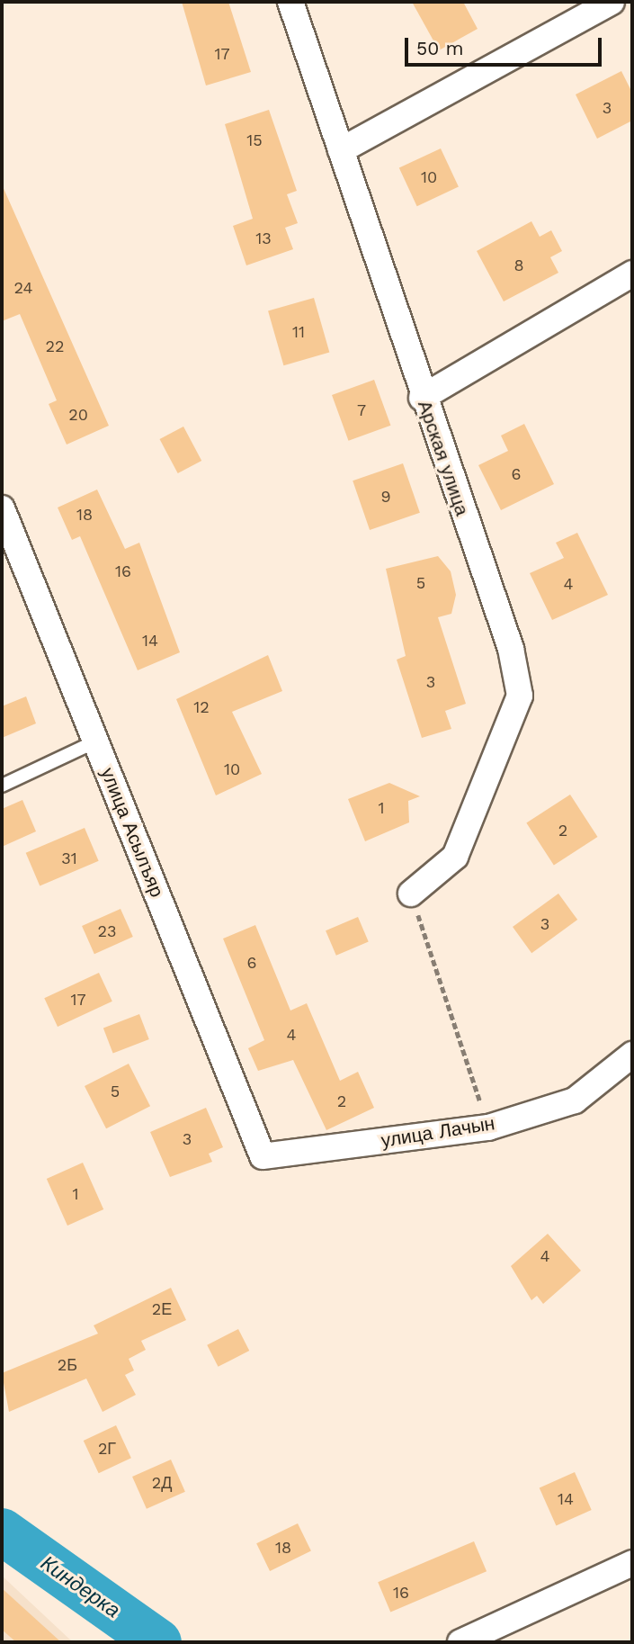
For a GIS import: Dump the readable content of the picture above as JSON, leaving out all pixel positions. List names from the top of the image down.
{
  "streets": {
    "street": ["Арская улица", "улица Асылъяр", "улица Лачын"]
  },
  "crossings": [
    ["улица Асылъяр", "улица Лачын"]
  ],
  "water": ["Киндерка"],
  "house_numbers": [
    "17",
    "3",
    "15",
    "10",
    "13",
    "8",
    "24",
    "11",
    "22",
    "7",
    "20",
    "6",
    "9",
    "18",
    "16",
    "5",
    "4",
    "14",
    "3",
    "12",
    "10",
    "1",
    "2",
    "31",
    "3",
    "23",
    "6",
    "17",
    "4",
    "5",
    "2",
    "3",
    "1",
    "4",
    "2Е",
    "2Б",
    "2Г",
    "2Д",
    "14",
    "18",
    "16"
  ],
  "scale_bar": "50 m"
}
